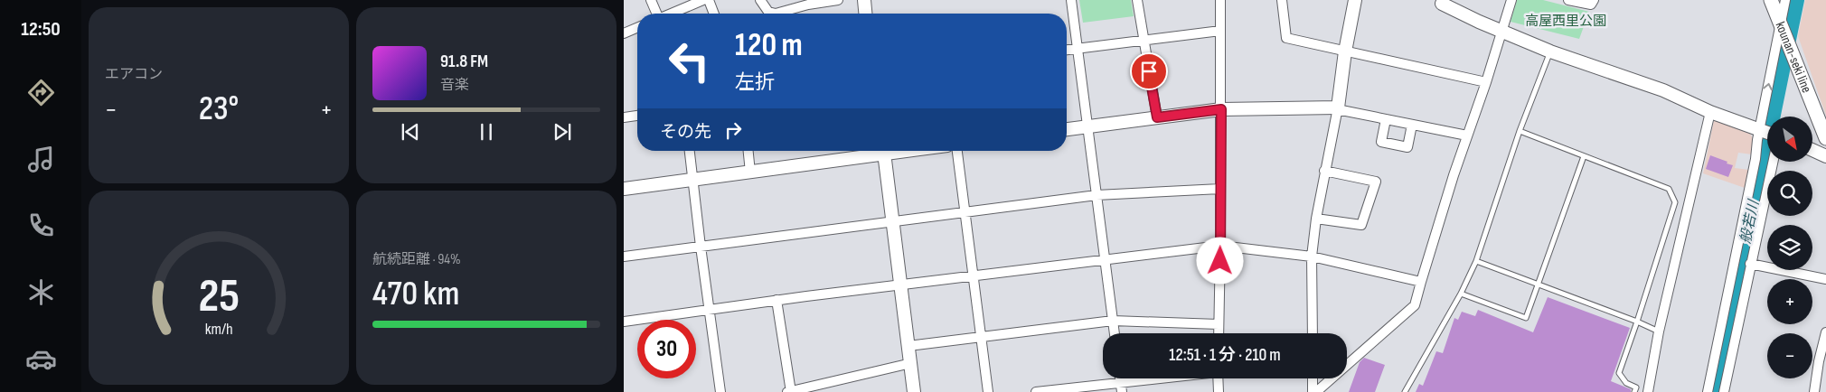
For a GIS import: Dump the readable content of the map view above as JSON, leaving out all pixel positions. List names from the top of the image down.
{
  "streets": {
    "main road": ["kounan-seki line"]
  },
  "water": ["般若川"],
  "parks": ["高屋西里公園"],
  "north": "bottom right",
  "page": {
    "tabs": "12:50",
    "tile": [
      "エアコン",
      ["航続距離 · 94%", "470 km"]
    ],
    "turn": ["120 m", "左折"],
    "song": ["91.8 FM", "音楽"],
    "heat": ["−", "23°", "+"],
    "then": "その先",
    "map_buttons": ["+", "−"],
    "limit": "30",
    "trip": "12:51 · 1 分 · 210 m",
    "gauge": ["25", "km/h"]
  }
}
